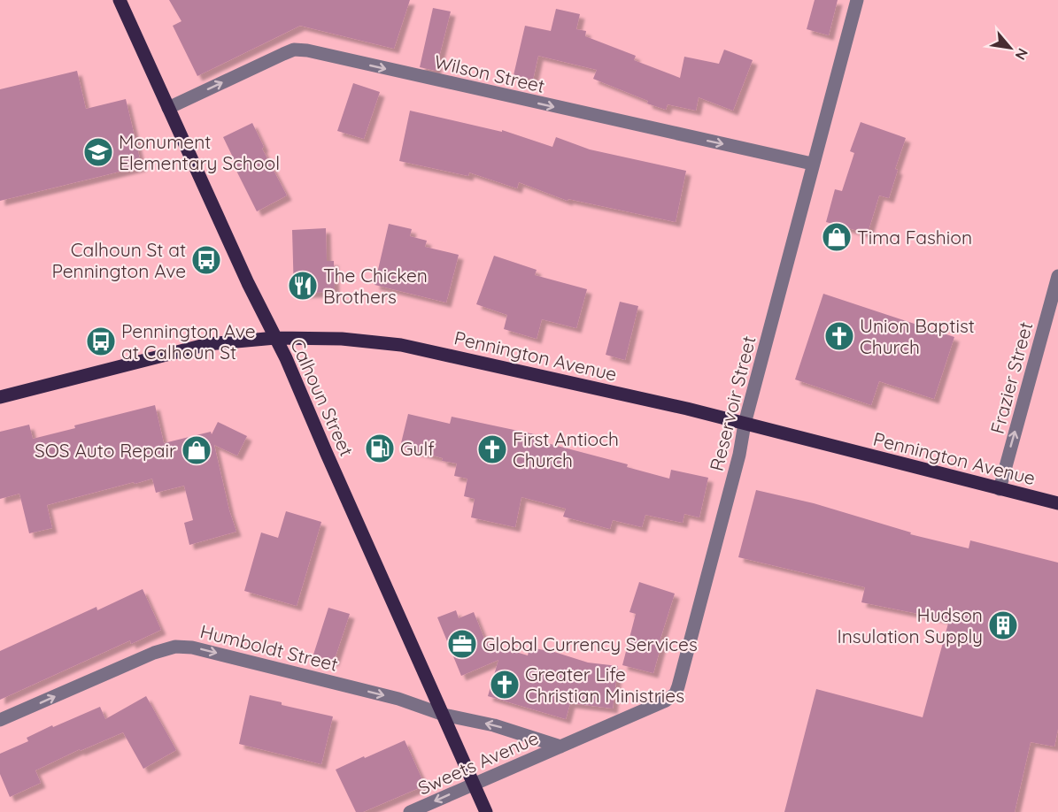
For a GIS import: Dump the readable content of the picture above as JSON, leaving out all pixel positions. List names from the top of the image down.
{
  "streets": {
    "main road": ["Pennington Avenue", "Calhoun Street"],
    "street": [
      "Wilson Street",
      "Frazier Street",
      "Reservoir Street",
      "Humboldt Street",
      "Sweets Avenue"
    ]
  },
  "crossings": [
    ["Wilson Street", "Calhoun Street"],
    ["Wilson Street", "Reservoir Street"],
    ["Pennington Avenue", "Frazier Street"],
    ["Pennington Avenue", "Calhoun Street"],
    ["Pennington Avenue", "Reservoir Street"],
    ["Calhoun Street", "Humboldt Street"],
    ["Calhoun Street", "Sweets Avenue"],
    ["Reservoir Street", "Humboldt Street"],
    ["Reservoir Street", "Sweets Avenue"],
    ["Humboldt Street", "Sweets Avenue"]
  ],
  "one_way": ["Wilson Street", "Frazier Street", "Sweets Avenue"],
  "places": {
    "school or university": ["Monument Elementary School"],
    "shop": ["Tima Fashion", "SOS Auto Repair"],
    "bus stop": ["Calhoun St at Pennington Ave", "Pennington Ave at Calhoun St"],
    "restaurant": ["The Chicken Brothers"],
    "church": ["Union Baptist Church", "First Antioch Church", "Greater Life Christian Ministries"],
    "fuel station": ["Gulf"],
    "building": ["Hudson Insulation Supply"],
    "office": ["Global Currency Services"]
  },
  "north": "bottom right"
}
